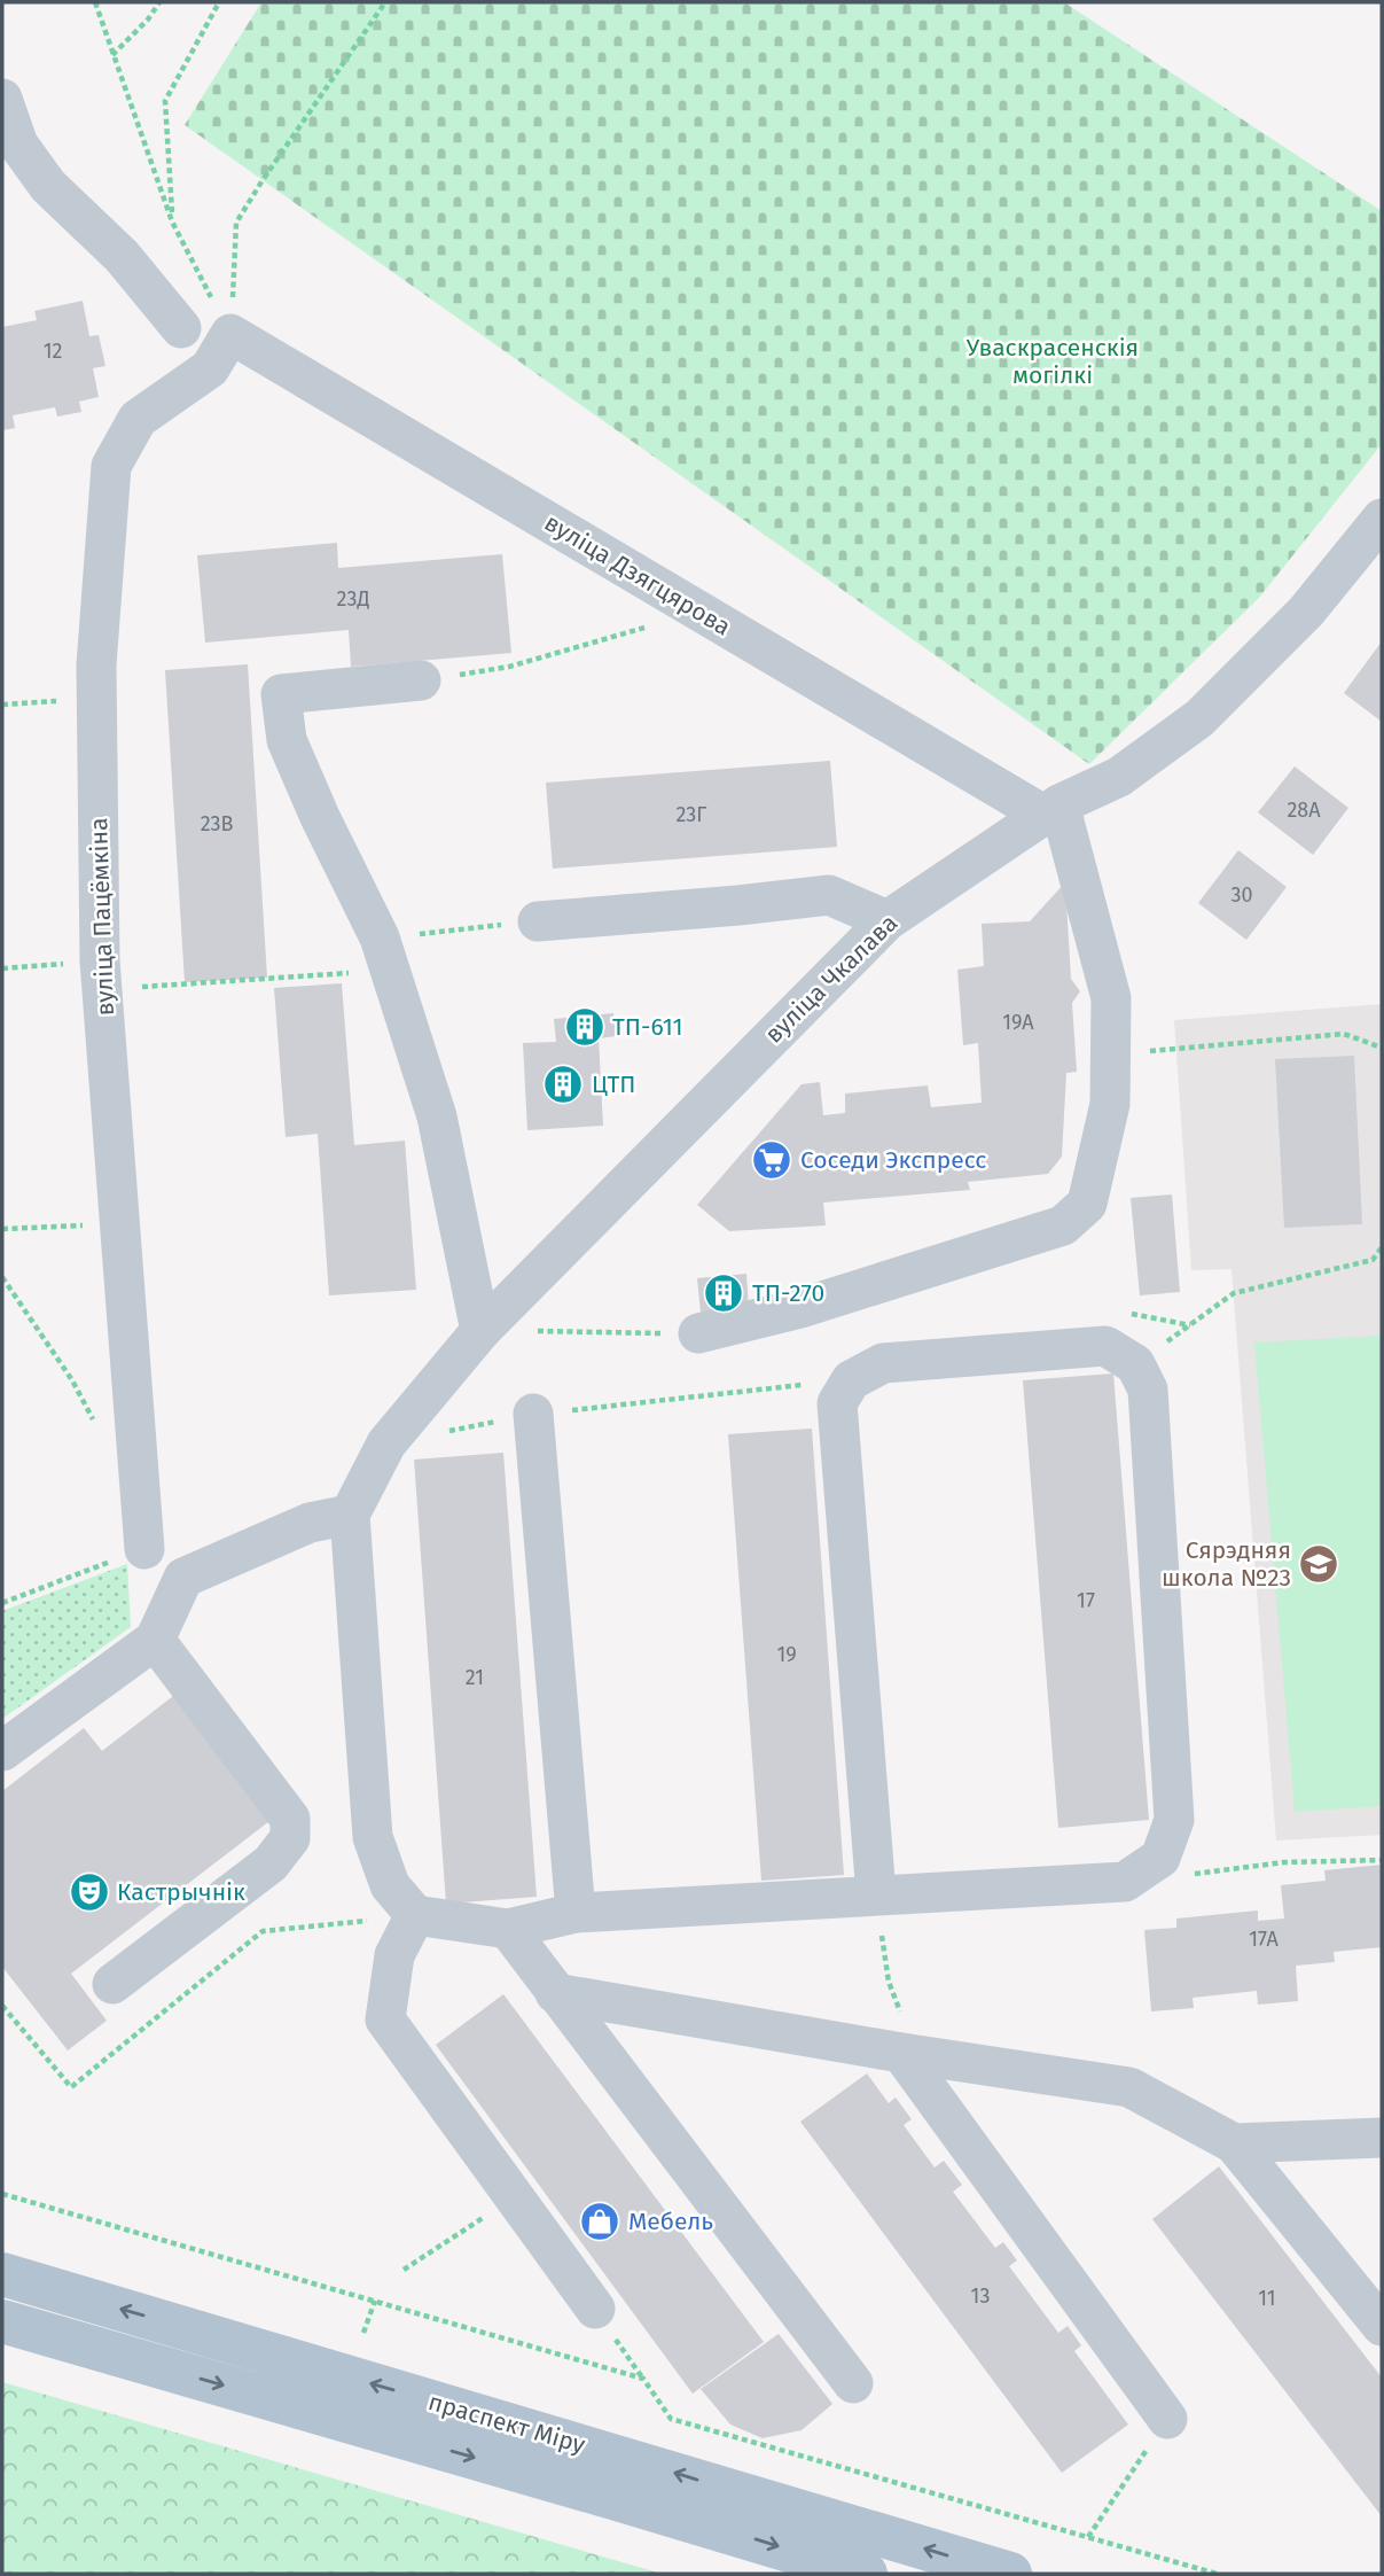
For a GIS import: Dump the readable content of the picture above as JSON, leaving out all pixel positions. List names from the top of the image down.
{
  "streets": {
    "main road": ["праспект Міру"],
    "street": ["вуліца Дзягцярова", "вуліца Пацёмкіна", "вуліца Чкалава"]
  },
  "crossings": [
    ["вуліца Дзягцярова", "вуліца Пацёмкіна"],
    ["вуліца Дзягцярова", "вуліца Чкалава"]
  ],
  "parks": ["Уваскрасенскія могілкі"],
  "places": {
    "building": ["ТП-611", "ЦТП", "ТП-270"],
    "supermarket": ["Соседи Экспресс"],
    "school or university": ["Сярэдняя школа №23"],
    "theatre": ["Кастрычнік"],
    "shop": ["Мебель"]
  },
  "house_numbers": [
    "12",
    "23Д",
    "28А",
    "23Г",
    "23В",
    "30",
    "19А",
    "17",
    "19",
    "21",
    "17А",
    "13",
    "11"
  ]
}
